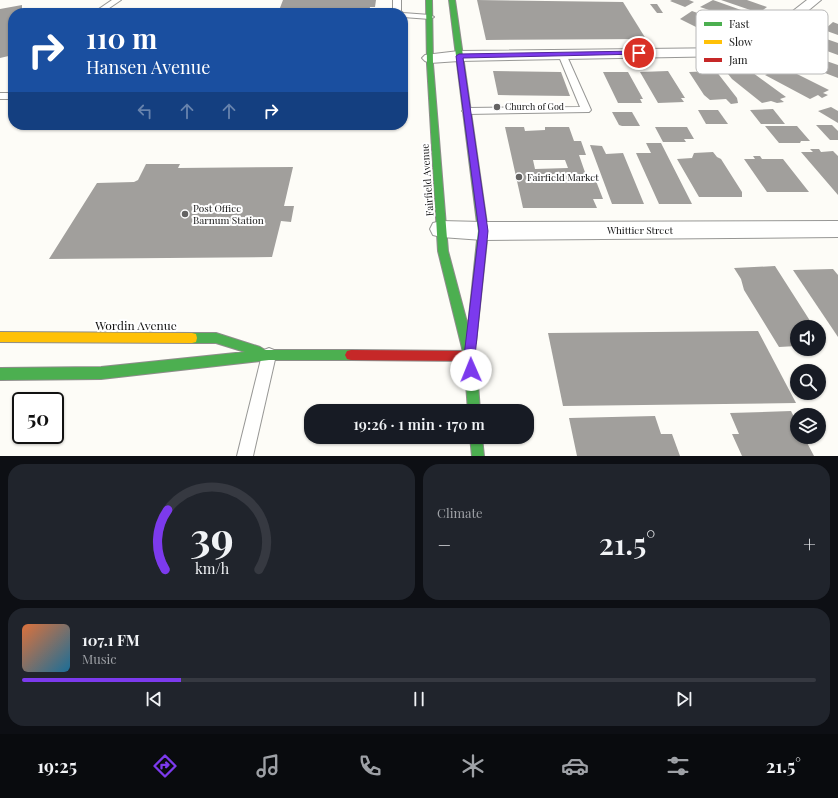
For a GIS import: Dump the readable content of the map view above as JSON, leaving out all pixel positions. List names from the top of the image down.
{
  "streets": {
    "main road": ["Fairfield Avenue", "Wordin Avenue"],
    "street": ["Whittier Street"]
  },
  "crossings": [
    ["Fairfield Avenue", "Whittier Street"],
    ["Fairfield Avenue", "Wordin Avenue"]
  ],
  "places": ["Church of God", "Fairfield Market", "Post Office Barnum Station"],
  "legend": ["Fast", "Slow", "Jam"],
  "page": {
    "turn": ["110 m", "Hansen Avenue"],
    "limit": "50",
    "trip": "19:26 · 1 min · 170 m",
    "tile": "Climate",
    "heat": ["−", "21.5°", "+"],
    "song": ["107.1 FM", "Music"],
    "tabs": ["19:25", "21.5°"],
    "gauge": ["39", "km/h"]
  }
}
